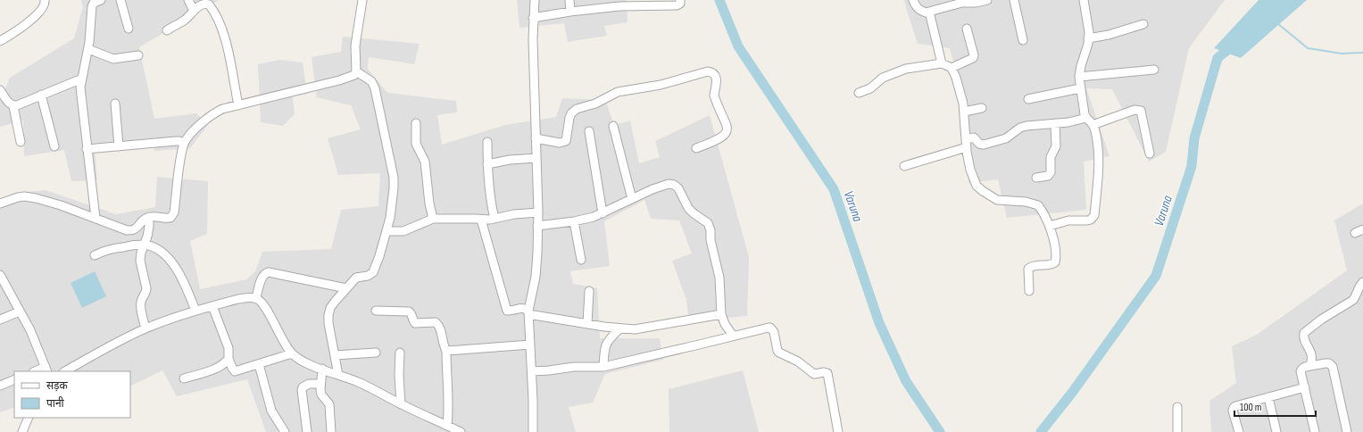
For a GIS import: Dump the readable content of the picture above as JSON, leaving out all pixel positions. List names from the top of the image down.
{
  "water": ["Varuna"],
  "legend": ["सड़क", "पानी"],
  "scale_bar": "100 m"
}
